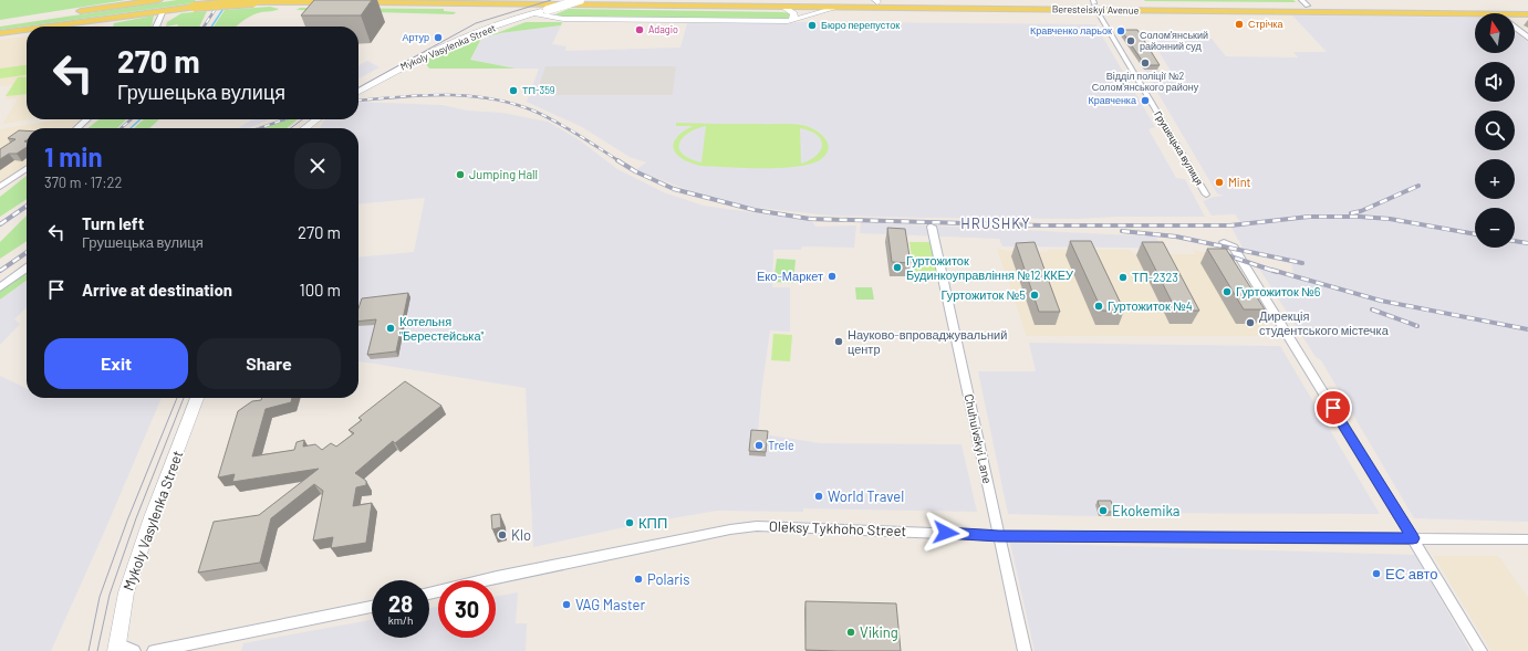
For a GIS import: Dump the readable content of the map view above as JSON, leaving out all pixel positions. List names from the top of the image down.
{
  "streets": {
    "main road": ["Beresteiskyi Avenue", "Mykoly Vasylenka Street"],
    "street": ["Грушецька вулиця", "Chuhuivskyi Lane", "Oleksy Tykhoho Street"]
  },
  "crossings": [
    ["Beresteiskyi Avenue", "Грушецька вулиця"],
    ["Chuhuivskyi Lane", "Oleksy Tykhoho Street"]
  ],
  "districts": ["HRUSHKY"],
  "places": [
    "Стрічка",
    "Бюро перепусток",
    "Adagio",
    "Кравченко ларьок",
    "Артур",
    "Солом'янський районний суд",
    "Відділ поліції №2 Солом'янського району",
    "ТП-359",
    "Кравченка",
    "Jumping Hall",
    "Mint",
    "Гуртожиток Будинкоуправління №12 ККЕУ",
    "Еко-Маркет",
    "ТП-2323",
    "Гуртожиток №6",
    "Гуртожиток №5",
    "Гуртожиток №4",
    "Дирекція студентського містечка",
    "Котельня \"Берестейська\"",
    "Науково-впроваджувальний центр",
    "Trele",
    "World Travel",
    "Ekokemika",
    "КПП",
    "Klo",
    "ЕС авто",
    "Polaris",
    "VAG Master",
    "Viking"
  ],
  "north": "top",
  "page": {
    "map_buttons": ["+", "−"],
    "turn": ["270 m", "Грушецька вулиця"],
    "heading": ["1 min", "370 m · 17:22"],
    "list": [
      {
        "name": "Turn left",
        "note": "Грушецька вулиця",
        "value": "270 m"
      },
      {
        "name": "Arrive at destination",
        "value": "100 m"
      }
    ],
    "buttons": ["Exit", "Share"],
    "speed": "28 km/h",
    "limit": "30"
  }
}
